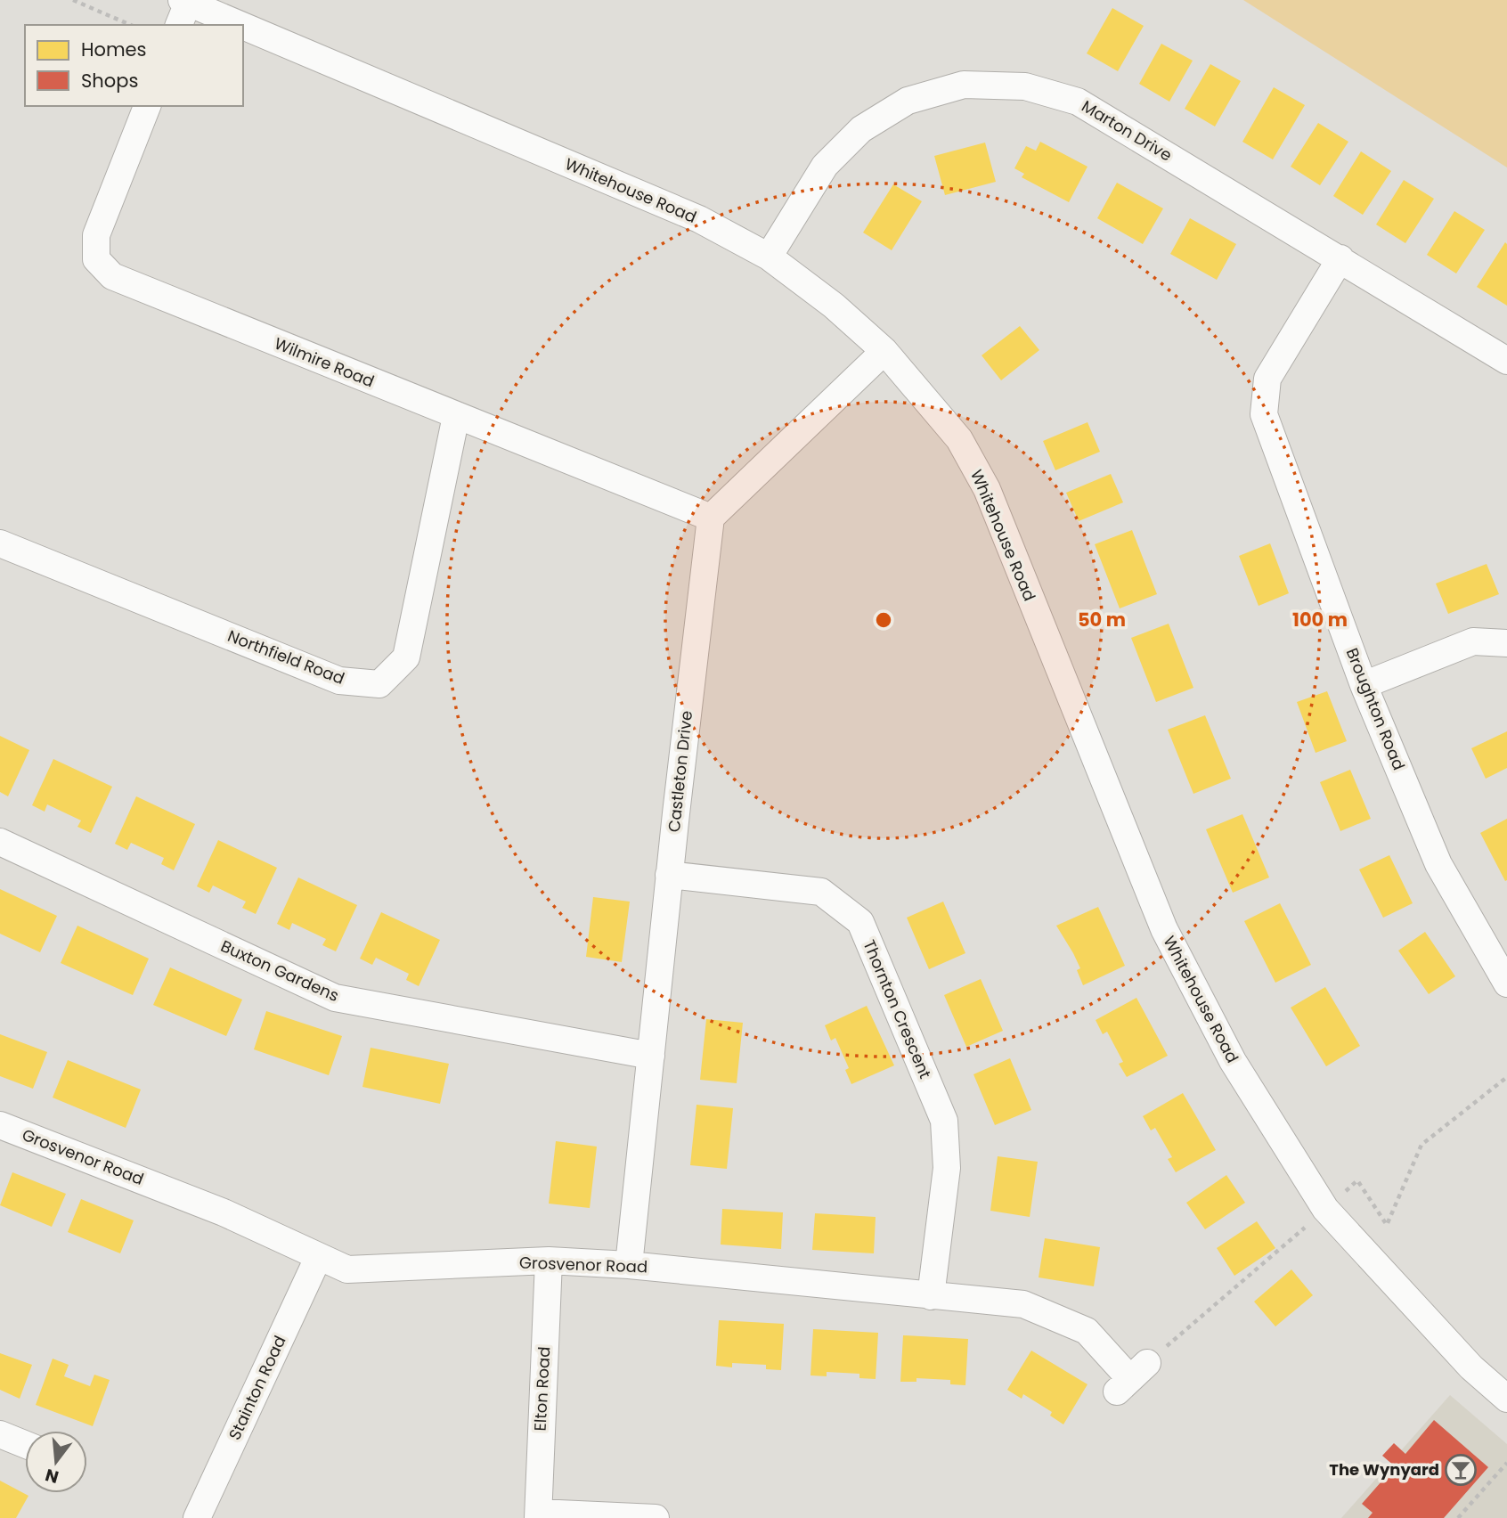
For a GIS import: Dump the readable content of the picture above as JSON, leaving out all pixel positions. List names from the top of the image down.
{
  "streets": {
    "street": [
      "Marton Drive",
      "Whitehouse Road",
      "Wilmire Road",
      "Northfield Road",
      "Broughton Road",
      "Castleton Drive",
      "Buxton Gardens",
      "Thornton Crescent",
      "Grosvenor Road",
      "Stainton Road",
      "Elton Road"
    ]
  },
  "crossings": [
    ["Marton Drive", "Whitehouse Road"],
    ["Marton Drive", "Broughton Road"],
    ["Wilmire Road", "Northfield Road"],
    ["Wilmire Road", "Castleton Drive"],
    ["Castleton Drive", "Buxton Gardens"],
    ["Castleton Drive", "Thornton Crescent"],
    ["Castleton Drive", "Grosvenor Road"],
    ["Thornton Crescent", "Grosvenor Road"],
    ["Grosvenor Road", "Stainton Road"],
    ["Grosvenor Road", "Elton Road"]
  ],
  "places": {
    "bar": ["The Wynyard"]
  },
  "legend": ["Homes", "Shops"],
  "north": "bottom",
  "rings": ["50 m", "100 m"]
}
